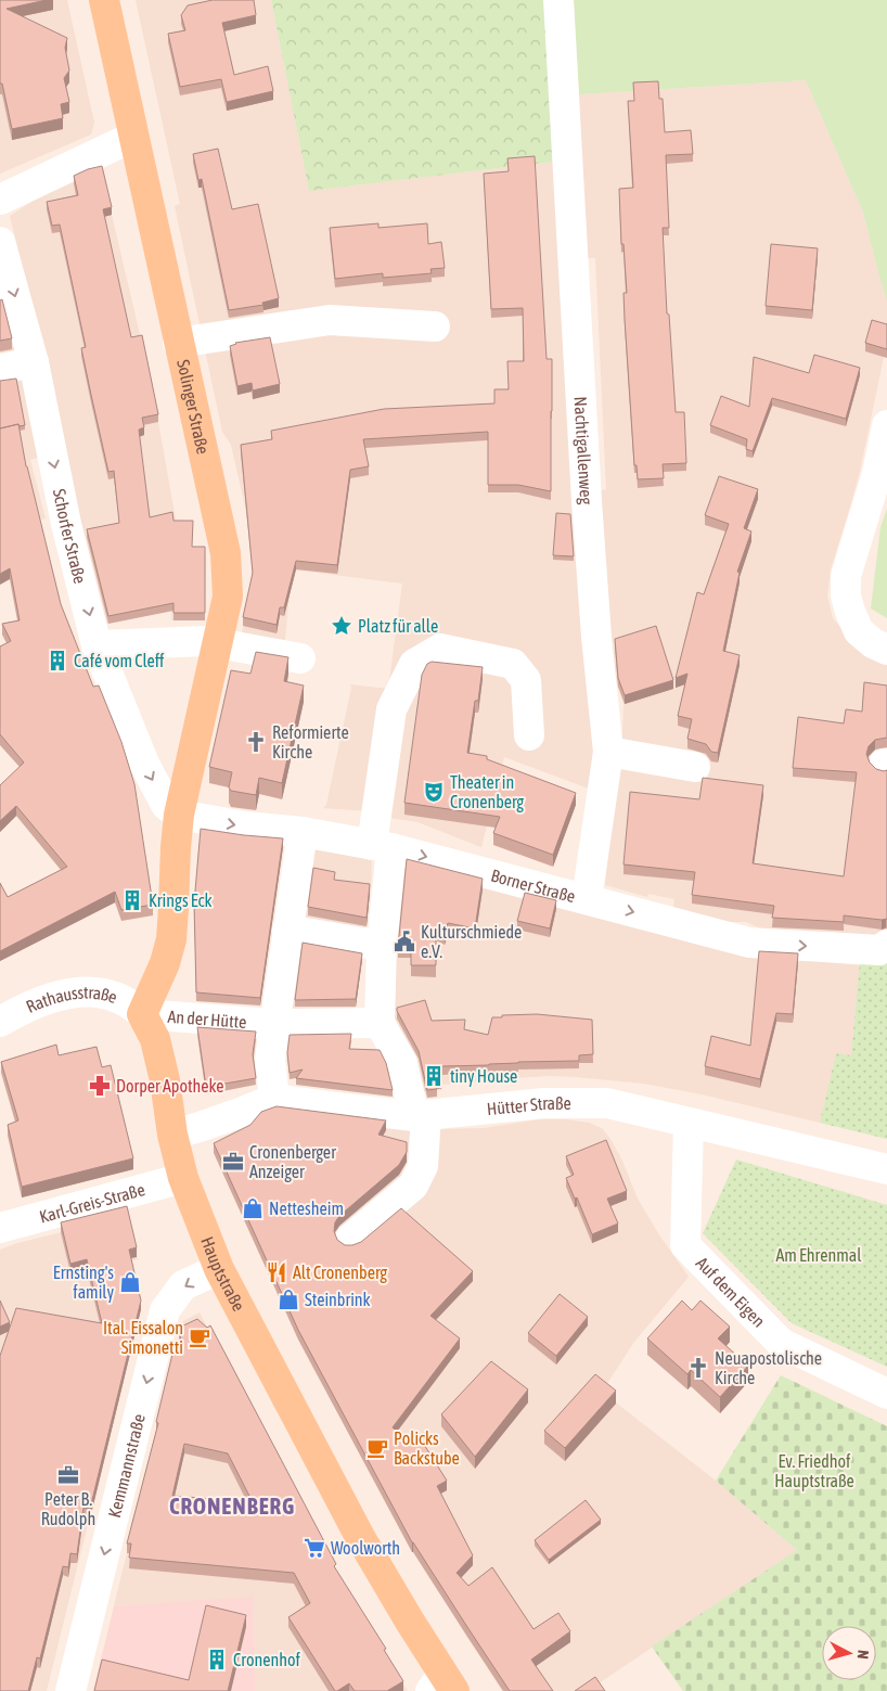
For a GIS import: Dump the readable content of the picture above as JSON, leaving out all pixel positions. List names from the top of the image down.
{
  "streets": {
    "main road": ["Solinger Straße", "Hauptstraße"],
    "street": [
      "Nachtigallenweg",
      "Schorfer Straße",
      "Borner Straße",
      "Rathausstraße",
      "An der Hütte",
      "Hütter Straße",
      "Karl-Greis-Straße",
      "Auf dem Eigen",
      "Kemmannstraße"
    ]
  },
  "crossings": [
    ["Solinger Straße", "Schorfer Straße"],
    ["Solinger Straße", "Borner Straße"],
    ["Nachtigallenweg", "Borner Straße"],
    ["Schorfer Straße", "Borner Straße"],
    ["Borner Straße", "An der Hütte"],
    ["Rathausstraße", "An der Hütte"],
    ["Rathausstraße", "Hauptstraße"],
    ["An der Hütte", "Hütter Straße"],
    ["An der Hütte", "Hauptstraße"],
    ["Hütter Straße", "Auf dem Eigen"],
    ["Karl-Greis-Straße", "Hauptstraße"],
    ["Hauptstraße", "Kemmannstraße"]
  ],
  "one_way": ["Schorfer Straße", "Kemmannstraße"],
  "districts": ["CRONENBERG"],
  "parks": ["Am Ehrenmal", "Ev. Friedhof Hauptstraße"],
  "places": {
    "place": ["Platz für alle"],
    "building": [
      "Café vom Cleff",
      "Krings Eck",
      "tiny House",
      "Cronenhof"
    ],
    "church": ["Reformierte Kirche", "Neuapostolische Kirche"],
    "theatre": ["Theater in Cronenberg"],
    "public building": ["Kulturschmiede e.V."],
    "pharmacy": ["Dorper Apotheke"],
    "office": ["Cronenberger Anzeiger", "Peter B. Rudolph"],
    "shop": ["Nettesheim", "Ernsting's family", "Steinbrink"],
    "restaurant": ["Alt Cronenberg"],
    "cafe": ["Ital. Eissalon Simonetti", "Policks Backstube"],
    "supermarket": ["Woolworth"]
  },
  "north": "right"
}
